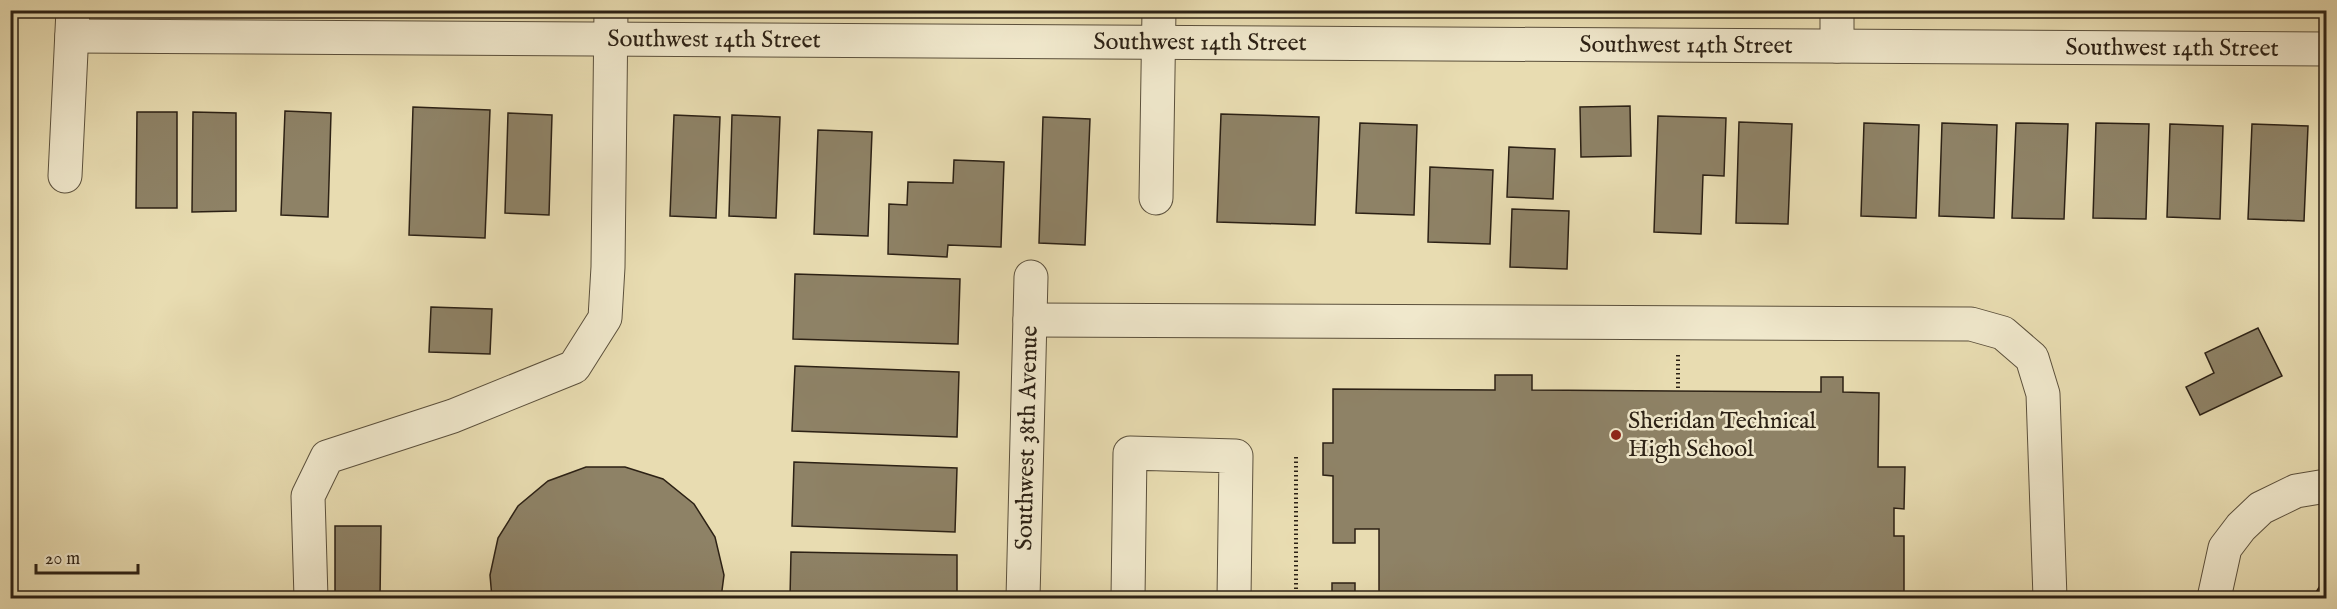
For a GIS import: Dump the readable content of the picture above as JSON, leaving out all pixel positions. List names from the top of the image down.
{
  "streets": {
    "street": ["Southwest 14th Street", "Southwest 38th Avenue"]
  },
  "places": ["Sheridan Technical High School"],
  "scale_bar": "20 m"
}
